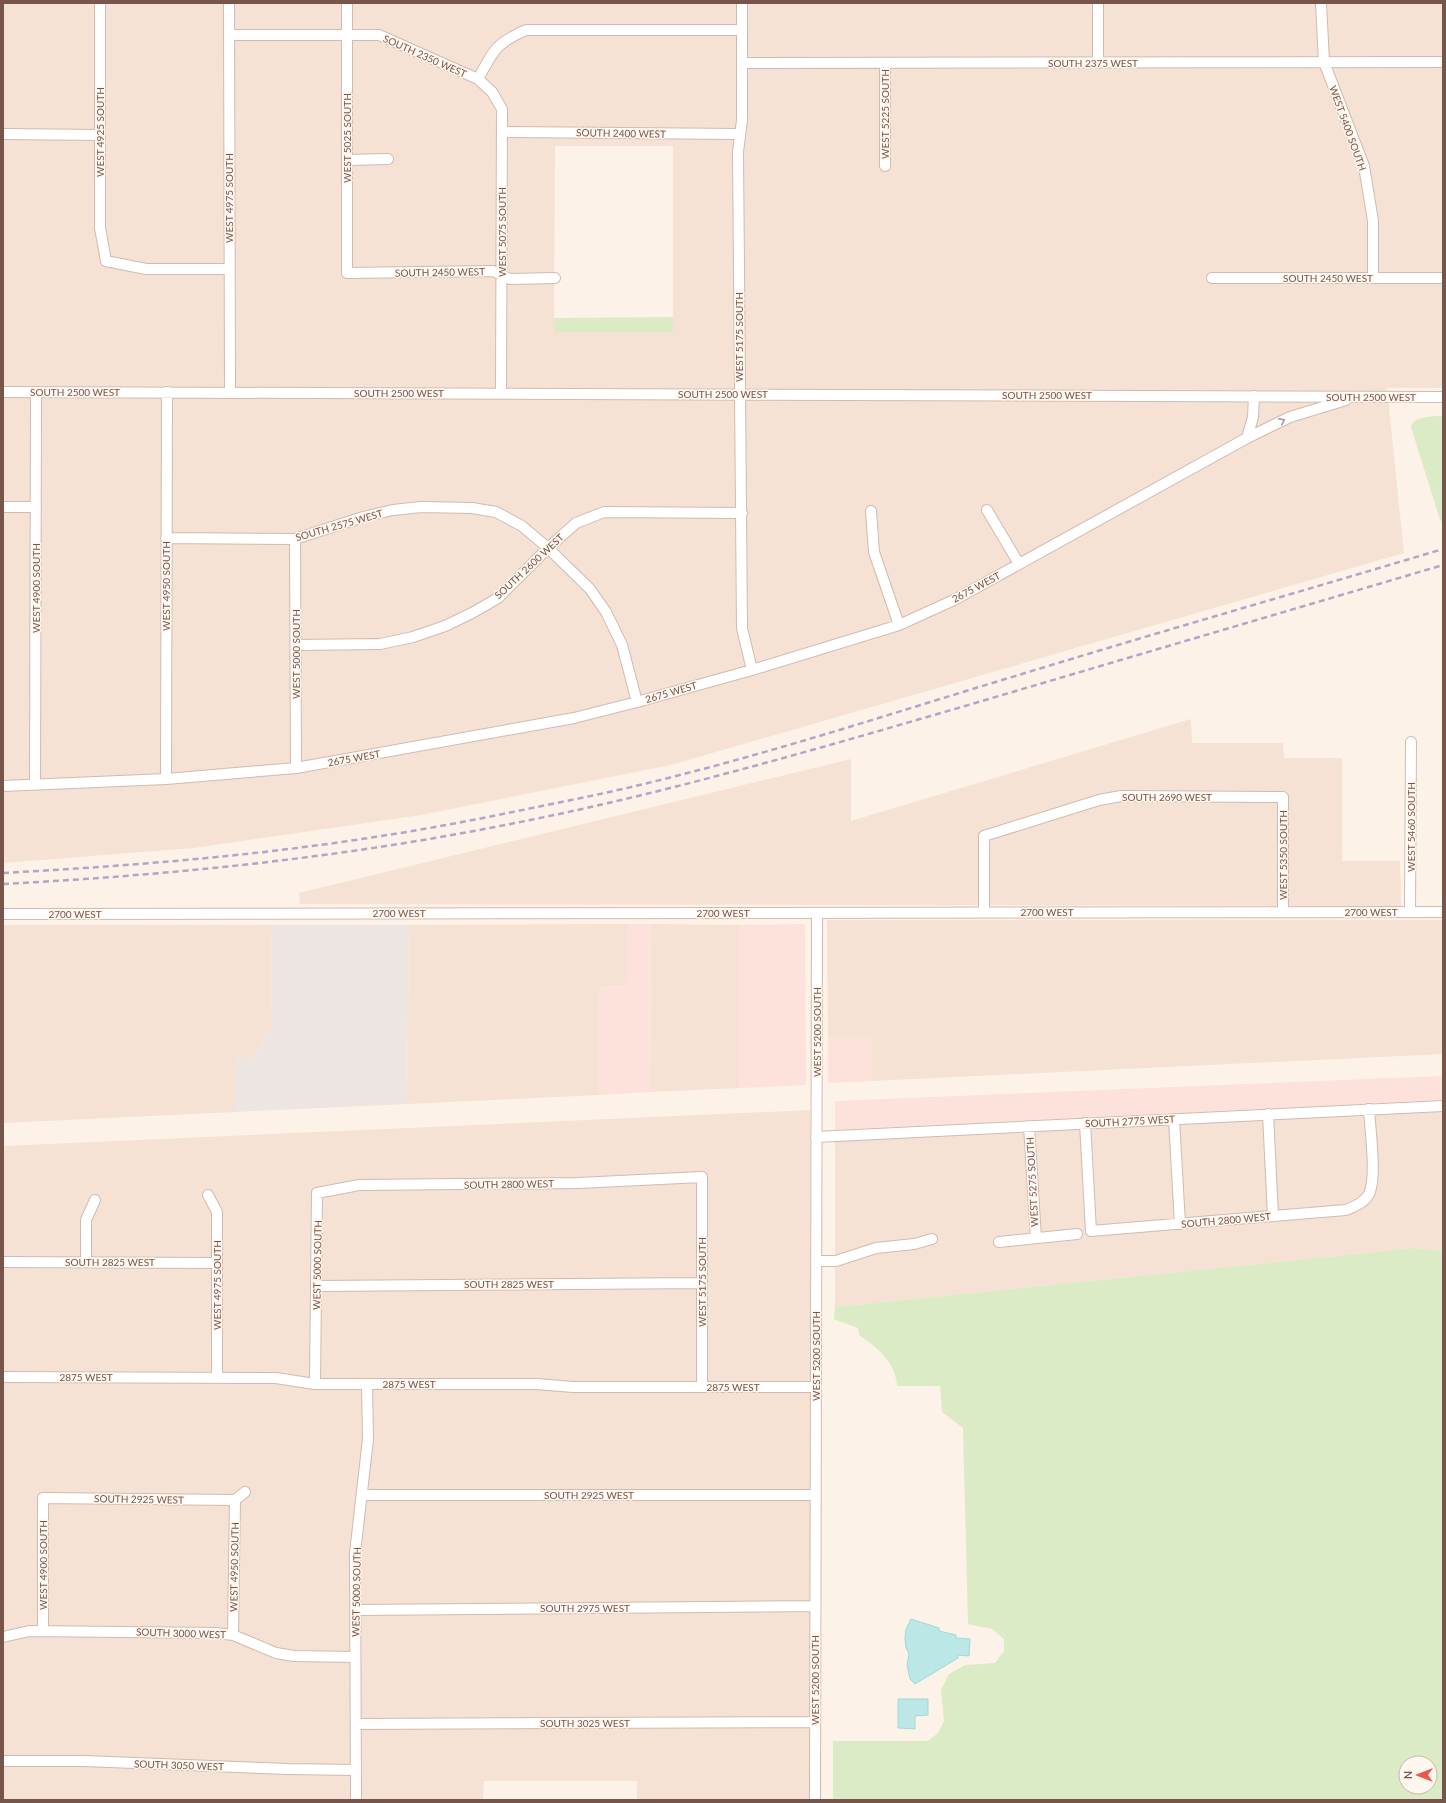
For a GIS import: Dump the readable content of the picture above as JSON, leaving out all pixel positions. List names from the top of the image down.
{
  "streets": {
    "street": [
      "SOUTH 2350 WEST",
      "SOUTH 2375 WEST",
      "WEST 5225 SOUTH",
      "WEST 5400 SOUTH",
      "WEST 4925 SOUTH",
      "SOUTH 2400 WEST",
      "WEST 5025 SOUTH",
      "WEST 4975 SOUTH",
      "WEST 5075 SOUTH",
      "SOUTH 2450 WEST",
      "WEST 5175 SOUTH",
      "SOUTH 2500 WEST",
      "SOUTH 2575 WEST",
      "SOUTH 2600 WEST",
      "WEST 4950 SOUTH",
      "2675 WEST",
      "WEST 4900 SOUTH",
      "WEST 5000 SOUTH",
      "SOUTH 2690 WEST",
      "WEST 5460 SOUTH",
      "WEST 5350 SOUTH",
      "2700 WEST",
      "WEST 5200 SOUTH",
      "SOUTH 2775 WEST",
      "WEST 5275 SOUTH",
      "SOUTH 2800 WEST",
      "SOUTH 2825 WEST",
      "2875 WEST",
      "SOUTH 2925 WEST",
      "SOUTH 2975 WEST",
      "SOUTH 3000 WEST",
      "SOUTH 3025 WEST",
      "SOUTH 3050 WEST"
    ]
  },
  "crossings": [
    ["SOUTH 2350 WEST", "WEST 5025 SOUTH"],
    ["SOUTH 2350 WEST", "WEST 4975 SOUTH"],
    ["SOUTH 2350 WEST", "WEST 5075 SOUTH"],
    ["SOUTH 2350 WEST", "WEST 5175 SOUTH"],
    ["SOUTH 2375 WEST", "WEST 5225 SOUTH"],
    ["SOUTH 2375 WEST", "WEST 5400 SOUTH"],
    ["SOUTH 2375 WEST", "WEST 5175 SOUTH"],
    ["WEST 5400 SOUTH", "SOUTH 2450 WEST"],
    ["WEST 4925 SOUTH", "WEST 4975 SOUTH"],
    ["SOUTH 2400 WEST", "WEST 5075 SOUTH"],
    ["SOUTH 2400 WEST", "WEST 5175 SOUTH"],
    ["WEST 5025 SOUTH", "SOUTH 2450 WEST"],
    ["WEST 4975 SOUTH", "SOUTH 2500 WEST"],
    ["WEST 4975 SOUTH", "SOUTH 2825 WEST"],
    ["WEST 4975 SOUTH", "2875 WEST"],
    ["WEST 5075 SOUTH", "SOUTH 2450 WEST"],
    ["WEST 5075 SOUTH", "SOUTH 2500 WEST"],
    ["WEST 5175 SOUTH", "SOUTH 2500 WEST"],
    ["WEST 5175 SOUTH", "SOUTH 2600 WEST"],
    ["WEST 5175 SOUTH", "2675 WEST"],
    ["WEST 5175 SOUTH", "SOUTH 2800 WEST"],
    ["WEST 5175 SOUTH", "SOUTH 2825 WEST"],
    ["WEST 5175 SOUTH", "2875 WEST"],
    ["SOUTH 2500 WEST", "WEST 4950 SOUTH"],
    ["SOUTH 2500 WEST", "2675 WEST"],
    ["SOUTH 2500 WEST", "WEST 4900 SOUTH"],
    ["SOUTH 2575 WEST", "SOUTH 2600 WEST"],
    ["SOUTH 2575 WEST", "WEST 4950 SOUTH"],
    ["SOUTH 2575 WEST", "2675 WEST"],
    ["SOUTH 2575 WEST", "WEST 5000 SOUTH"],
    ["SOUTH 2600 WEST", "WEST 5000 SOUTH"],
    ["WEST 4950 SOUTH", "2675 WEST"],
    ["WEST 4950 SOUTH", "SOUTH 2925 WEST"],
    ["WEST 4950 SOUTH", "SOUTH 3000 WEST"],
    ["2675 WEST", "WEST 4900 SOUTH"],
    ["2675 WEST", "WEST 5000 SOUTH"],
    ["WEST 4900 SOUTH", "SOUTH 2925 WEST"],
    ["WEST 4900 SOUTH", "SOUTH 3000 WEST"],
    ["WEST 5000 SOUTH", "SOUTH 2800 WEST"],
    ["WEST 5000 SOUTH", "SOUTH 2825 WEST"],
    ["WEST 5000 SOUTH", "2875 WEST"],
    ["WEST 5000 SOUTH", "SOUTH 2925 WEST"],
    ["WEST 5000 SOUTH", "SOUTH 2975 WEST"],
    ["WEST 5000 SOUTH", "SOUTH 3000 WEST"],
    ["WEST 5000 SOUTH", "SOUTH 3025 WEST"],
    ["WEST 5000 SOUTH", "SOUTH 3050 WEST"],
    ["SOUTH 2690 WEST", "WEST 5350 SOUTH"],
    ["SOUTH 2690 WEST", "2700 WEST"],
    ["WEST 5460 SOUTH", "2700 WEST"],
    ["WEST 5350 SOUTH", "2700 WEST"],
    ["2700 WEST", "WEST 5200 SOUTH"],
    ["WEST 5200 SOUTH", "SOUTH 2775 WEST"],
    ["WEST 5200 SOUTH", "2875 WEST"],
    ["WEST 5200 SOUTH", "SOUTH 2925 WEST"],
    ["WEST 5200 SOUTH", "SOUTH 2975 WEST"],
    ["WEST 5200 SOUTH", "SOUTH 3025 WEST"],
    ["SOUTH 2775 WEST", "WEST 5275 SOUTH"],
    ["SOUTH 2775 WEST", "SOUTH 2800 WEST"]
  ],
  "north": "left"
}
